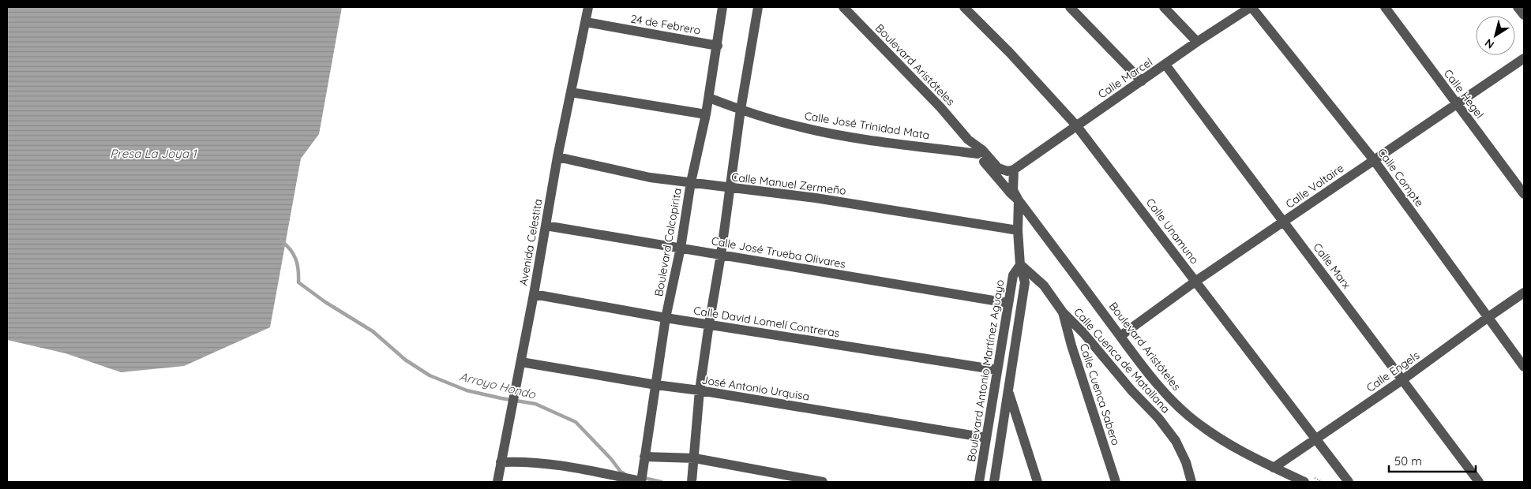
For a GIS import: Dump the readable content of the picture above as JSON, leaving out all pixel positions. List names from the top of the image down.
{
  "streets": {
    "street": [
      "24 de Febrero",
      "Boulevard Aristóteles",
      "Calle Marcel",
      "Calle Hegel",
      "Calle José Trinidad Mata",
      "Calle Compte",
      "Calle Manuel Zermeño",
      "Calle Voltaire",
      "Calle Unamuno",
      "Avenida Celestita",
      "Boulevard Calcopirita",
      "Calle José Trueba Olivares",
      "Calle Marx",
      "Calle David Lomelí Contreras",
      "Calle Cuenca de Matallana",
      "Boulevard Antonio Martínez Aguayo",
      "Calle Engels",
      "José Antonio Urquisa",
      "Calle Cuenca Sabero"
    ]
  },
  "crossings": [
    ["24 de Febrero", "Avenida Celestita"],
    ["24 de Febrero", "Boulevard Calcopirita"],
    ["Boulevard Aristóteles", "Calle Marcel"],
    ["Boulevard Aristóteles", "Calle José Trinidad Mata"],
    ["Boulevard Aristóteles", "Calle Voltaire"],
    ["Boulevard Aristóteles", "Boulevard Antonio Martínez Aguayo"],
    ["Boulevard Aristóteles", "Calle Engels"],
    ["Calle Marcel", "Calle Compte"],
    ["Calle Marcel", "Calle Unamuno"],
    ["Calle Marcel", "Calle Marx"],
    ["Calle Hegel", "Calle Voltaire"],
    ["Calle José Trinidad Mata", "Boulevard Calcopirita"],
    ["Calle Compte", "Calle Voltaire"],
    ["Calle Compte", "Calle Engels"],
    ["Calle Manuel Zermeño", "Avenida Celestita"],
    ["Calle Manuel Zermeño", "Boulevard Calcopirita"],
    ["Calle Manuel Zermeño", "Boulevard Antonio Martínez Aguayo"],
    ["Calle Voltaire", "Calle Unamuno"],
    ["Calle Voltaire", "Calle Marx"],
    ["Calle Unamuno", "Calle Engels"],
    ["Avenida Celestita", "Calle José Trueba Olivares"],
    ["Avenida Celestita", "Calle David Lomelí Contreras"],
    ["Avenida Celestita", "José Antonio Urquisa"],
    ["Boulevard Calcopirita", "Calle José Trueba Olivares"],
    ["Boulevard Calcopirita", "Calle David Lomelí Contreras"],
    ["Boulevard Calcopirita", "José Antonio Urquisa"],
    ["Calle José Trueba Olivares", "Boulevard Antonio Martínez Aguayo"],
    ["Calle Marx", "Calle Engels"],
    ["Calle David Lomelí Contreras", "Boulevard Antonio Martínez Aguayo"],
    ["Calle Cuenca de Matallana", "Boulevard Antonio Martínez Aguayo"],
    ["Calle Cuenca de Matallana", "Calle Cuenca Sabero"],
    ["Boulevard Antonio Martínez Aguayo", "José Antonio Urquisa"]
  ],
  "water": ["Presa La Joya 1", "Arroyo Hondo"],
  "scale_bar": "50 m",
  "north": "bottom left"
}
